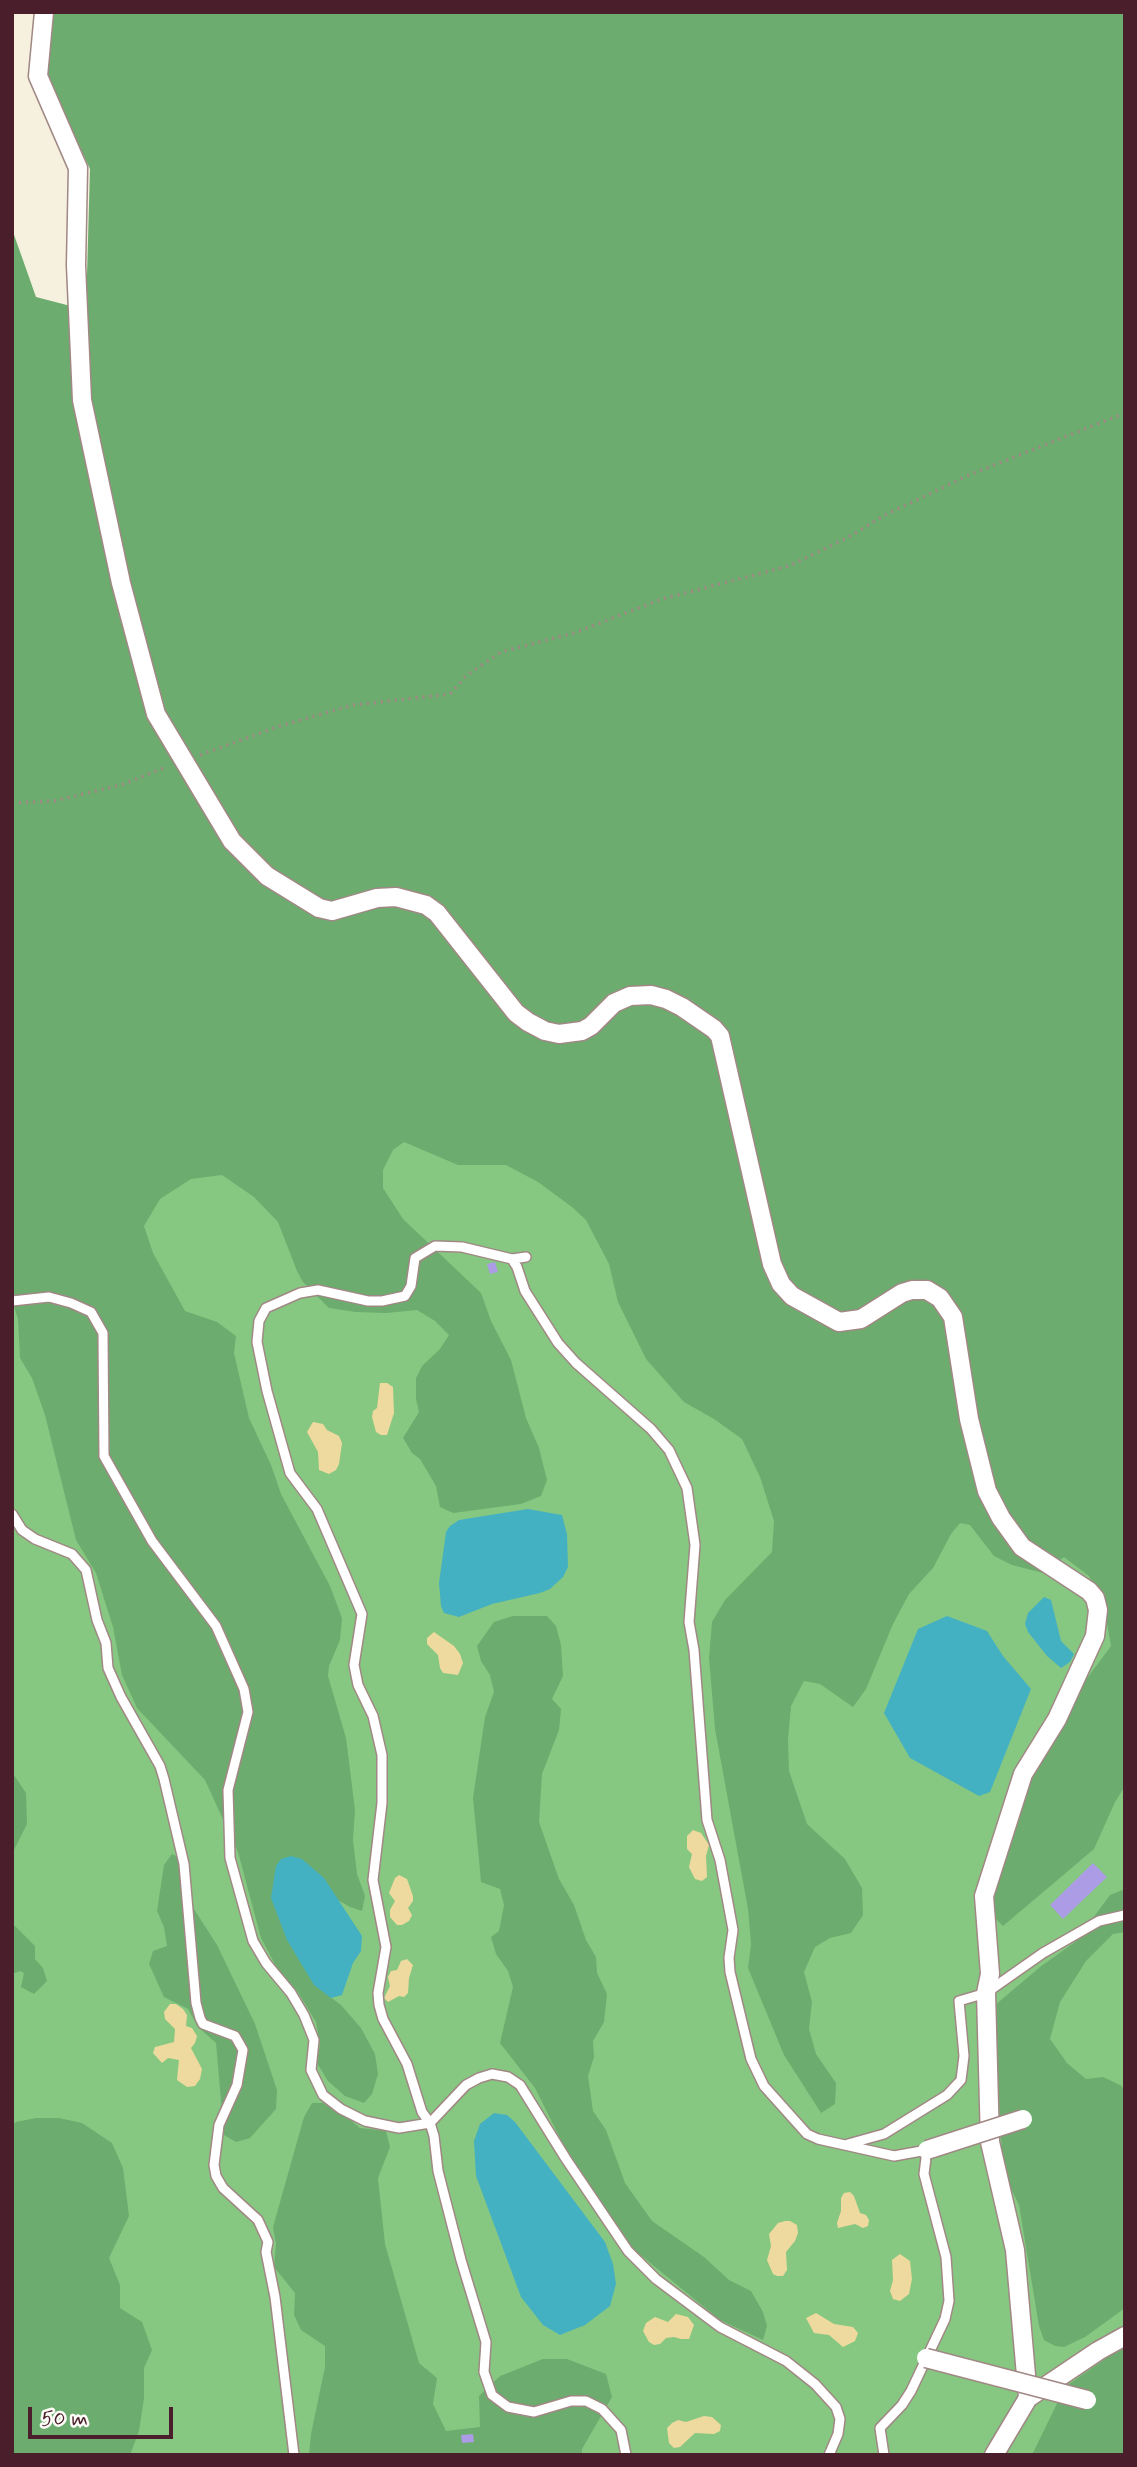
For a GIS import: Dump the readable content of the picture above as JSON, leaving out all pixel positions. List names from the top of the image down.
{
  "scale_bar": "50 m"
}
